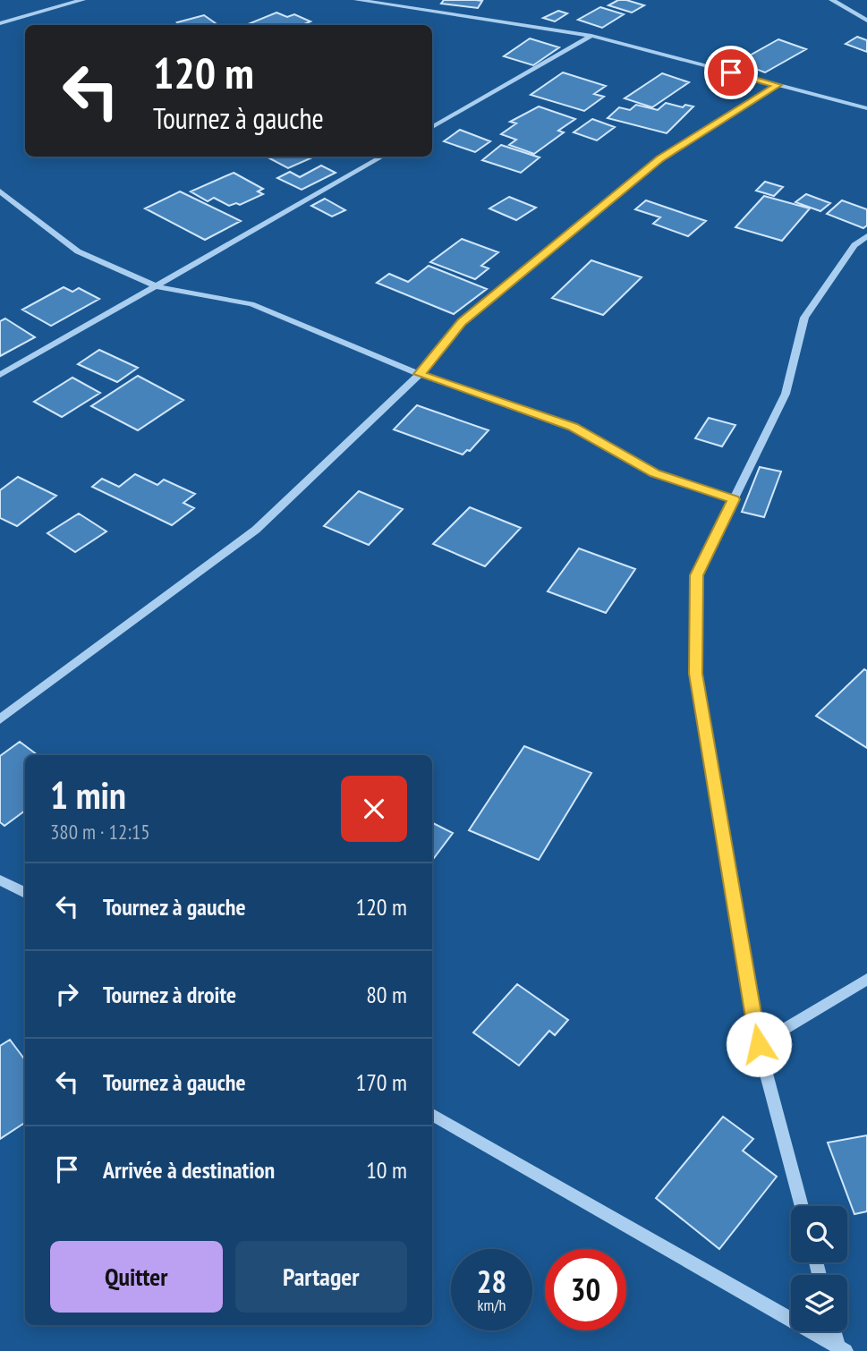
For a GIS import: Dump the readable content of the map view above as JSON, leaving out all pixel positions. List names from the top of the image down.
{
  "page": {
    "turn": ["120 m", "Tournez à gauche"],
    "heading": ["1 min", "380 m · 12:15"],
    "list": [
      {
        "name": "Tournez à gauche",
        "value": "120 m"
      },
      {
        "name": "Tournez à droite",
        "value": "80 m"
      },
      {
        "name": "Tournez à gauche",
        "value": "170 m"
      },
      {
        "name": "Arrivée à destination",
        "value": "10 m"
      }
    ],
    "buttons": ["Quitter", "Partager"],
    "speed": "28 km/h",
    "limit": "30"
  }
}
